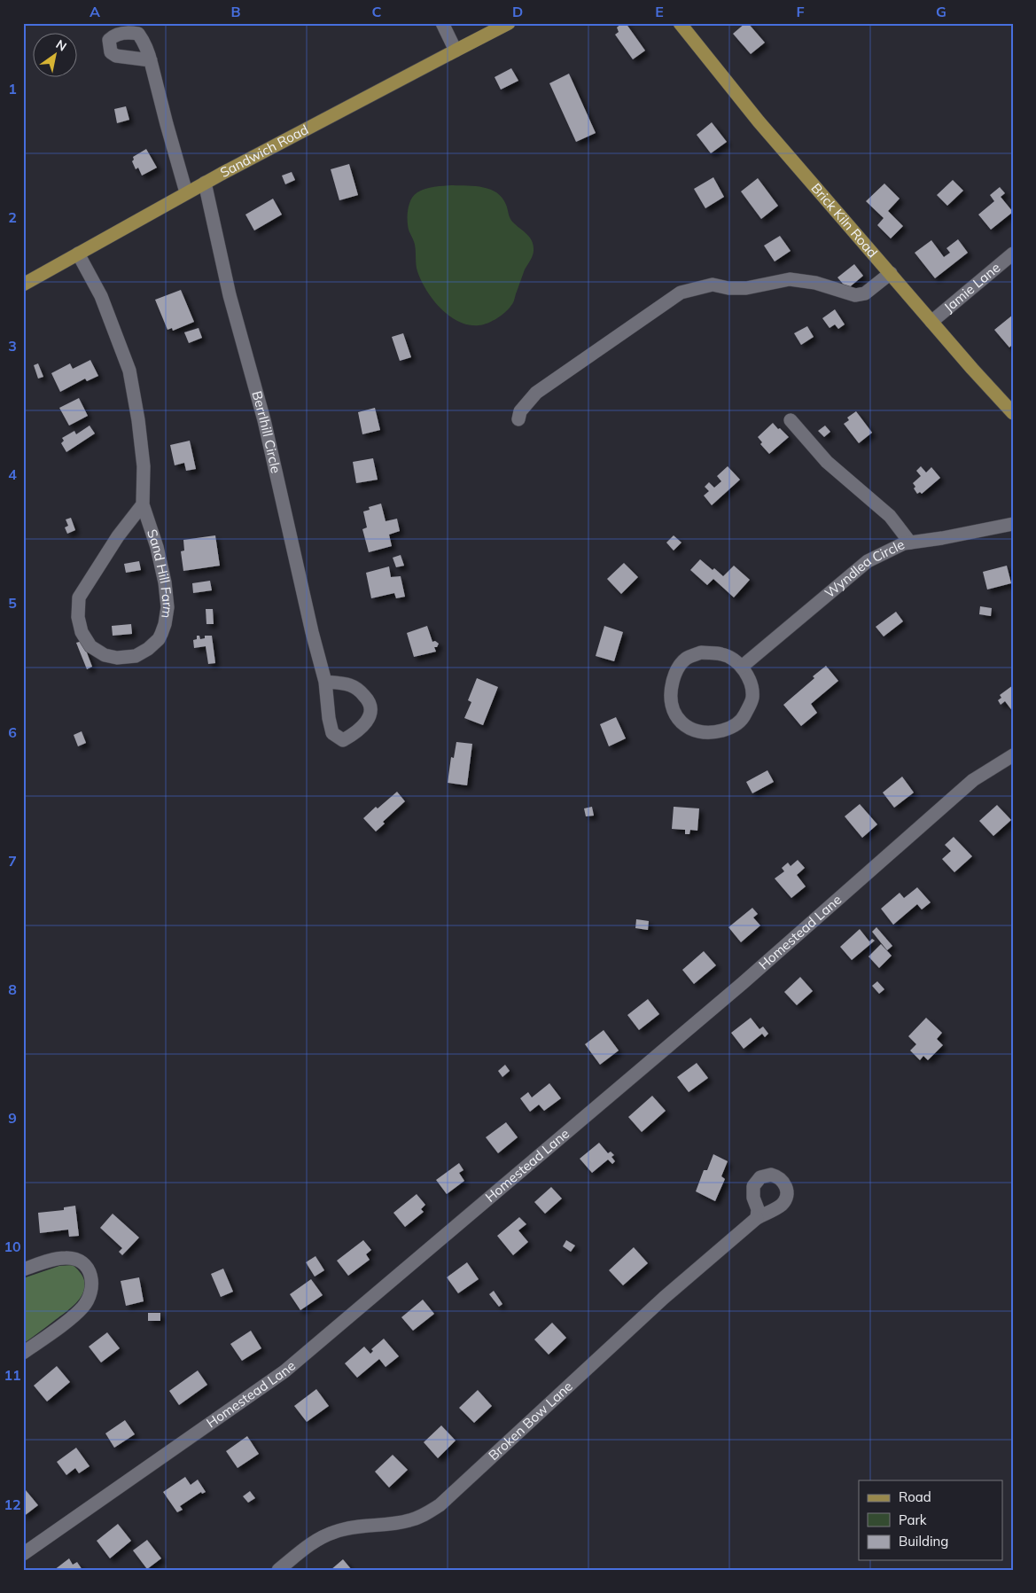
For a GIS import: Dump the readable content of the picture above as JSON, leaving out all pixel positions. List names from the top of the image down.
{
  "streets": {
    "main road": ["Sandwich Road", "Brick Kiln Road"],
    "street": [
      "Jamie Lane",
      "BerrIhill Circle",
      "Wyndlea Circle",
      "Sand Hill Farm",
      "Homestead Lane",
      "Broken Bow Lane"
    ]
  },
  "crossings": [
    ["Sandwich Road", "BerrIhill Circle"],
    ["Sandwich Road", "Sand Hill Farm"],
    ["Brick Kiln Road", "Jamie Lane"]
  ],
  "legend": ["Road", "Park", "Building"],
  "north": "top right",
  "grid": {
    "columns": [
      "A",
      "B",
      "C",
      "D",
      "E",
      "F",
      "G"
    ],
    "rows": [
      "1",
      "2",
      "3",
      "4",
      "5",
      "6",
      "7",
      "8",
      "9",
      "10",
      "11",
      "12"
    ]
  }
}
